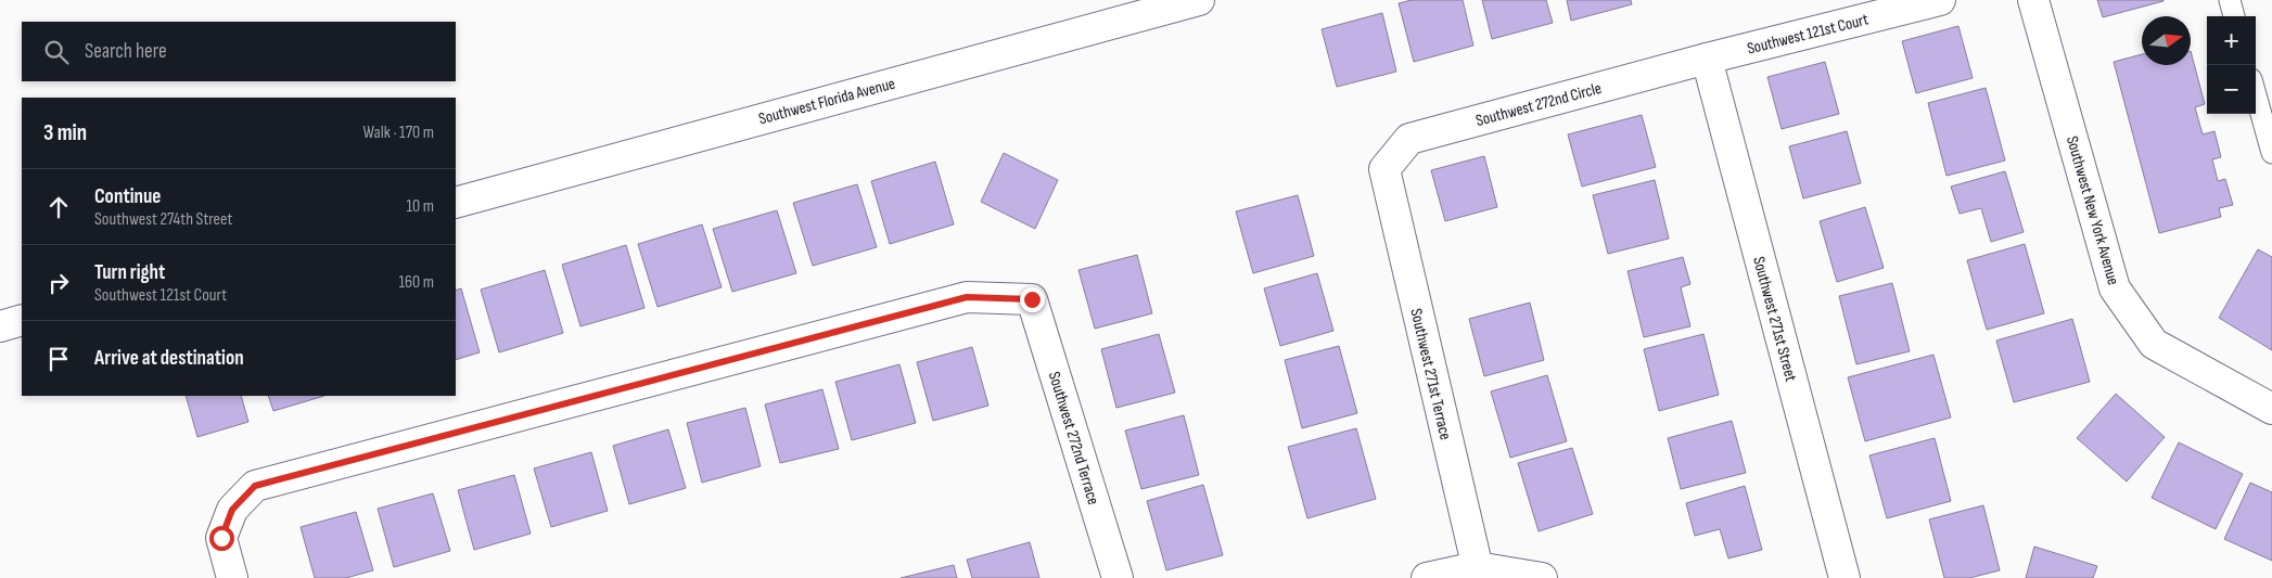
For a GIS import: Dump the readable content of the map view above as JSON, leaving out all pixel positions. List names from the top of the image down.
{
  "streets": {
    "street": [
      "Southwest 121st Court",
      "Southwest Florida Avenue",
      "Southwest 272nd Circle",
      "Southwest New York Avenue",
      "Southwest 271st Street",
      "Southwest 271st Terrace",
      "Southwest 272nd Terrace"
    ]
  },
  "crossings": [
    ["Southwest 121st Court", "Southwest 272nd Circle"],
    ["Southwest 121st Court", "Southwest 271st Street"],
    ["Southwest 272nd Circle", "Southwest 271st Street"],
    ["Southwest 272nd Circle", "Southwest 271st Terrace"]
  ],
  "north": "right",
  "page": {
    "map_buttons": ["+", "−"],
    "search": "Search here",
    "heading": ["3 min", "Walk · 170 m"],
    "list": [
      ["Continue", "Southwest 274th Street", "10 m"],
      ["Turn right", "Southwest 121st Court", "160 m"],
      "Arrive at destination"
    ]
  }
}
